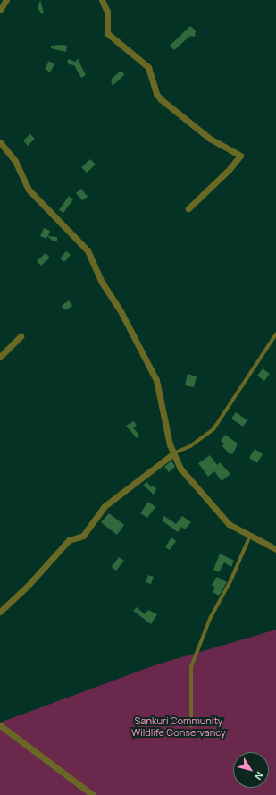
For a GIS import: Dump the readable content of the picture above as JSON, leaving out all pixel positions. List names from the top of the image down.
{
  "parks": ["Sankuri Community Wildlife Conservancy"],
  "north": "bottom right"
}
